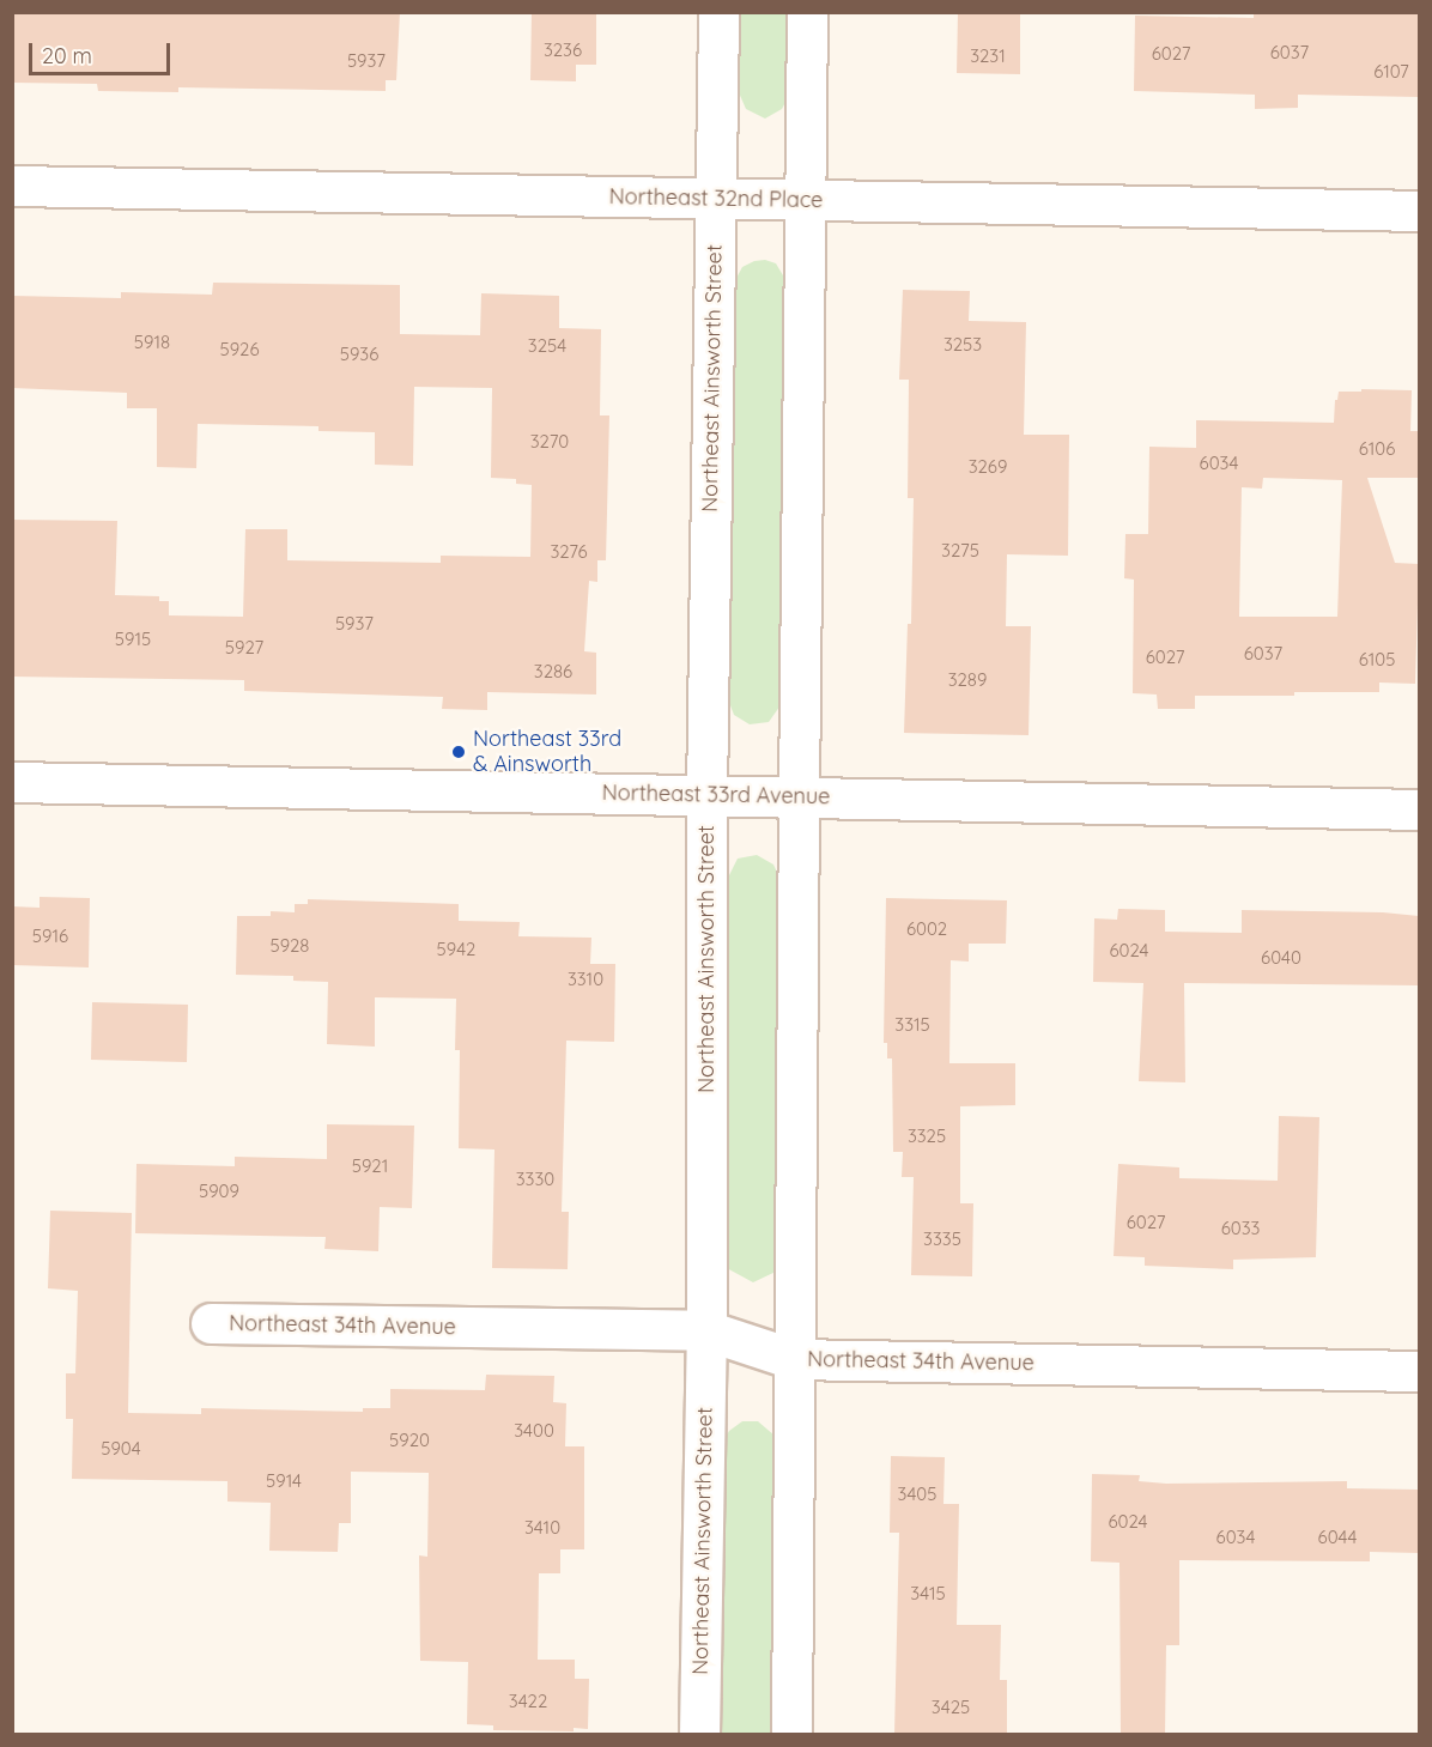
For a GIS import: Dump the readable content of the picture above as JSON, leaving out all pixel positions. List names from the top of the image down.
{
  "streets": {
    "street": [
      "Northeast 32nd Place",
      "Northeast Ainsworth Street",
      "Northeast 33rd Avenue",
      "Northeast 34th Avenue"
    ]
  },
  "crossings": [
    ["Northeast 32nd Place", "Northeast Ainsworth Street"],
    ["Northeast Ainsworth Street", "Northeast 33rd Avenue"],
    ["Northeast Ainsworth Street", "Northeast 34th Avenue"]
  ],
  "places": ["Northeast 33rd & Ainsworth"],
  "house_numbers": [
    "3236",
    "6037",
    "6027",
    "3231",
    "5937",
    "6107",
    "5918",
    "3253",
    "3254",
    "5926",
    "5936",
    "3270",
    "6106",
    "6034",
    "3269",
    "3275",
    "3276",
    "5937",
    "5915",
    "5927",
    "6037",
    "6027",
    "6105",
    "3286",
    "3289",
    "6002",
    "5916",
    "5928",
    "5942",
    "6024",
    "6040",
    "3310",
    "3315",
    "3325",
    "5921",
    "3330",
    "5909",
    "6027",
    "6033",
    "3335",
    "3400",
    "5920",
    "5904",
    "5914",
    "3405",
    "6024",
    "3410",
    "6034",
    "6044",
    "3415",
    "3422",
    "3425"
  ],
  "scale_bar": "20 m"
}
